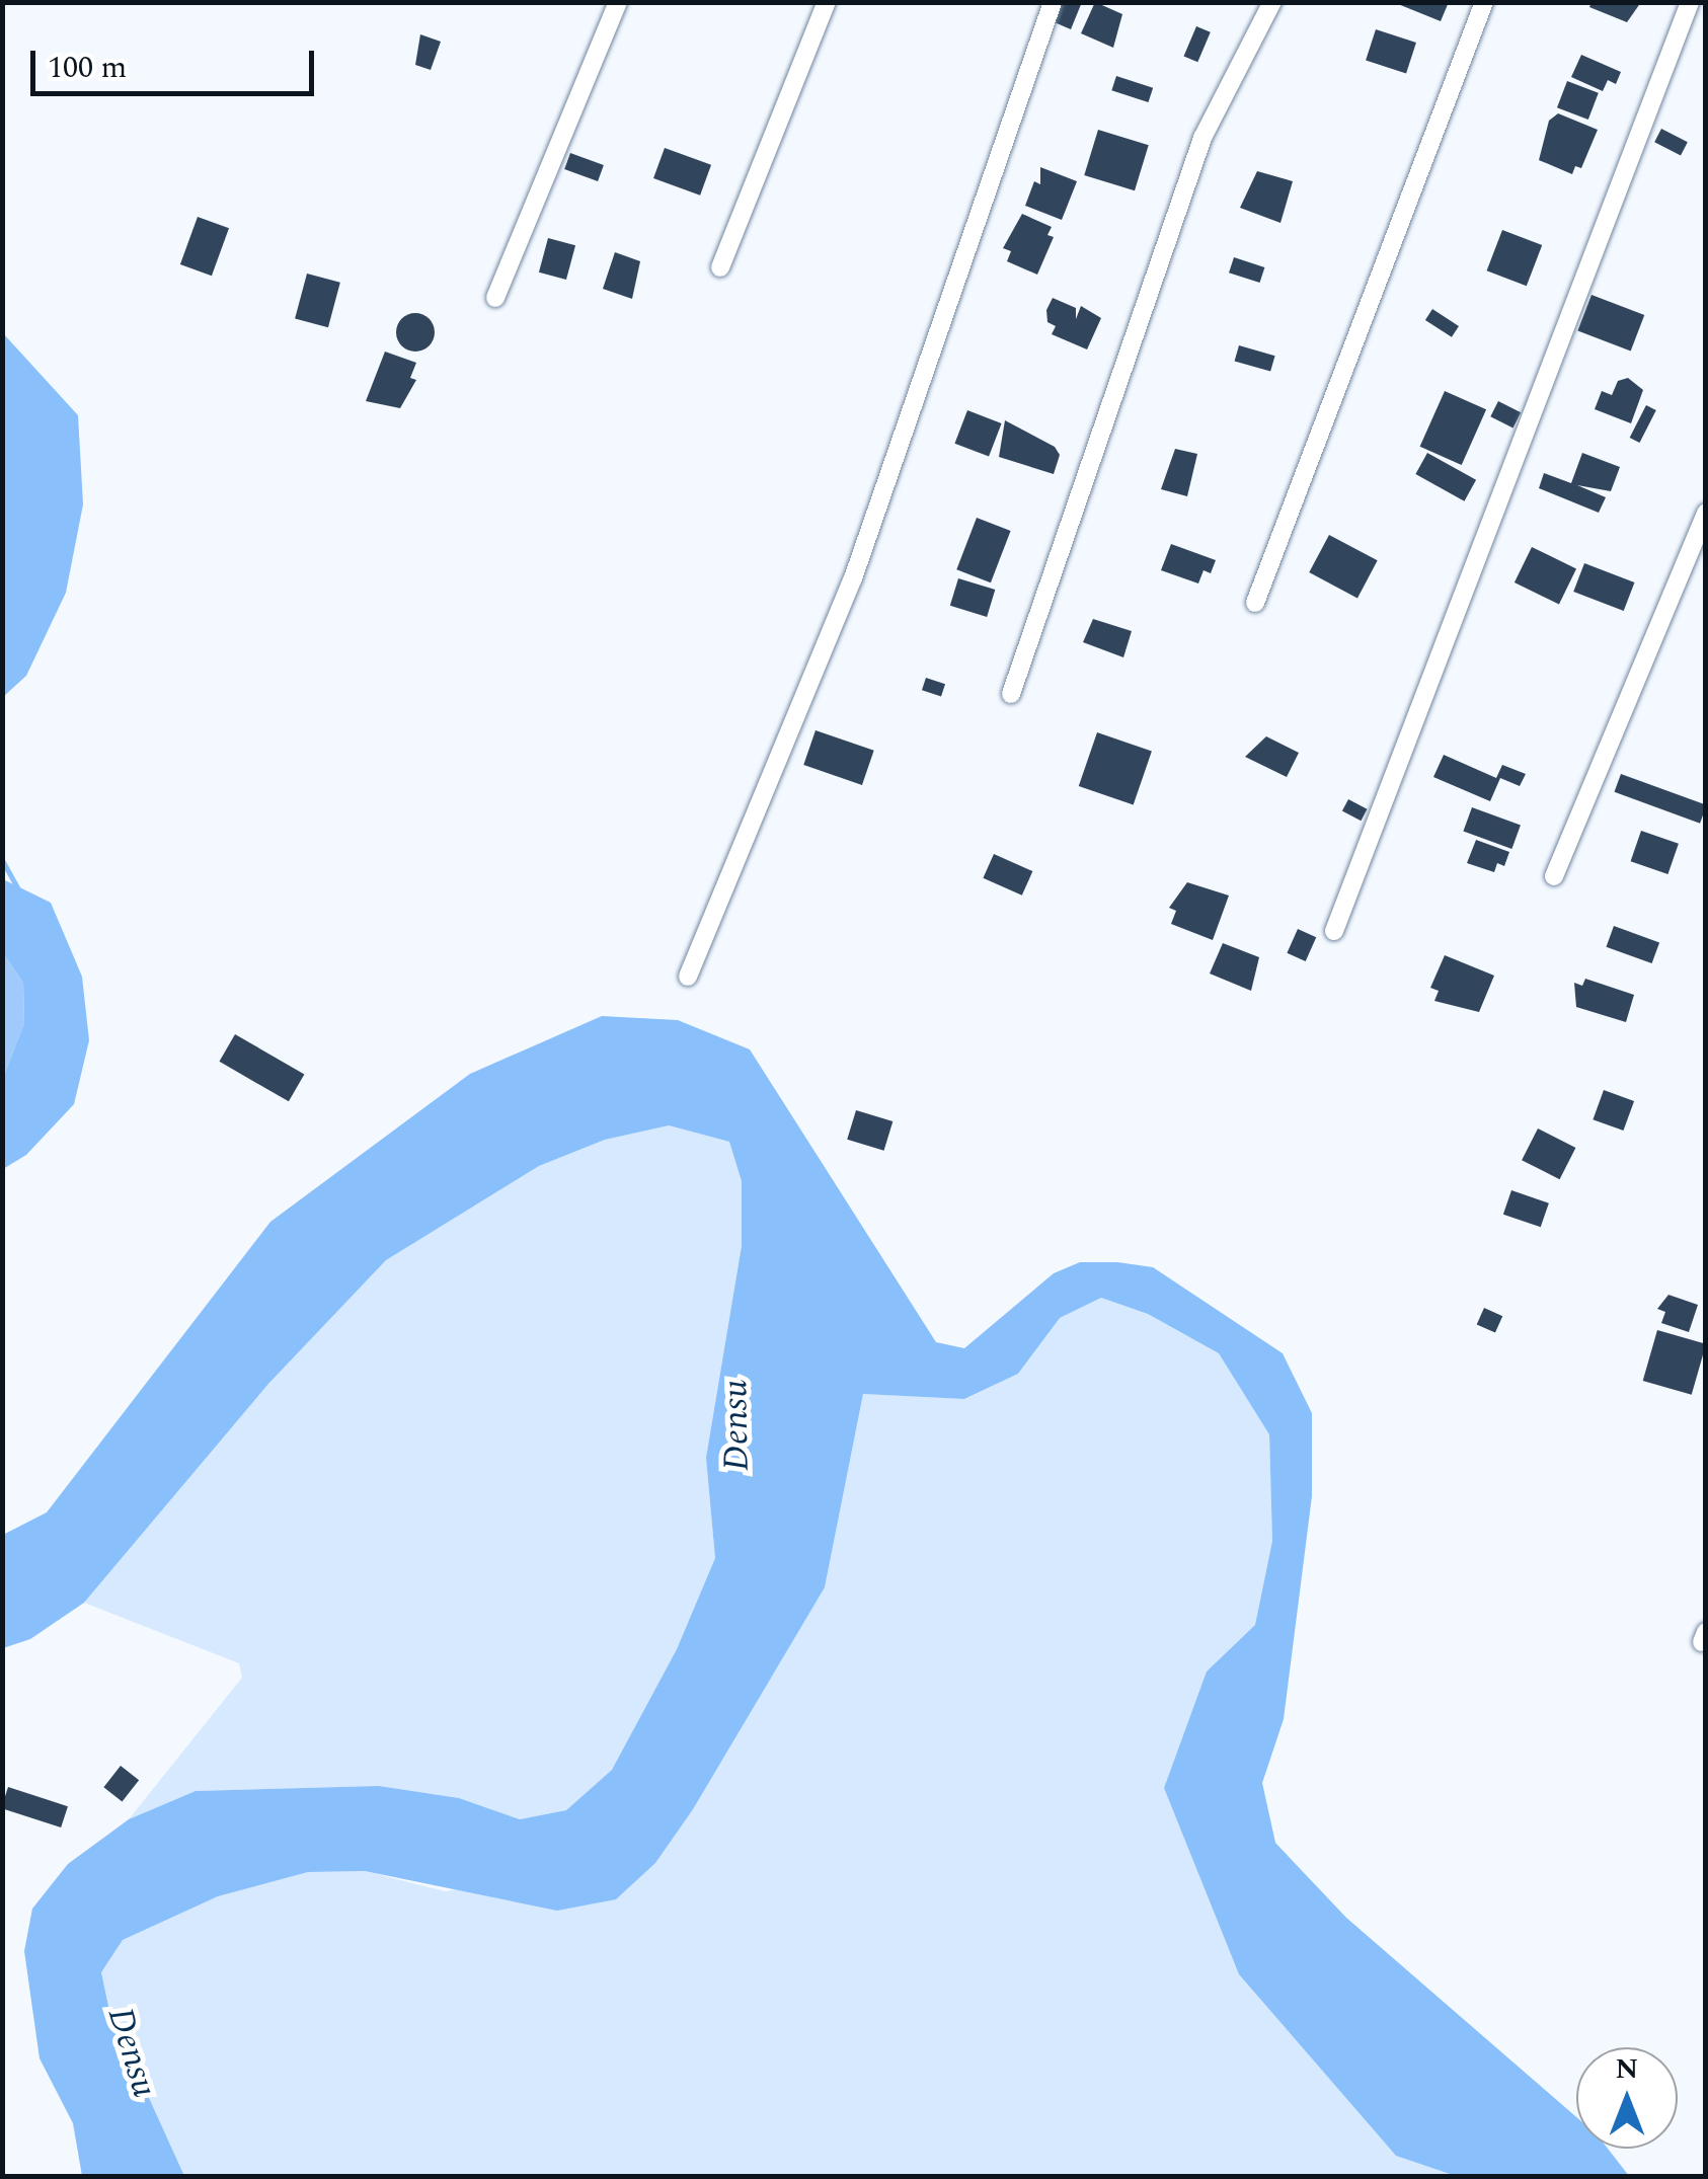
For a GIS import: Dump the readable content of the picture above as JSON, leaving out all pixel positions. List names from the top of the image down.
{
  "water": ["Densu"],
  "scale_bar": "100 m",
  "north": "top"
}
